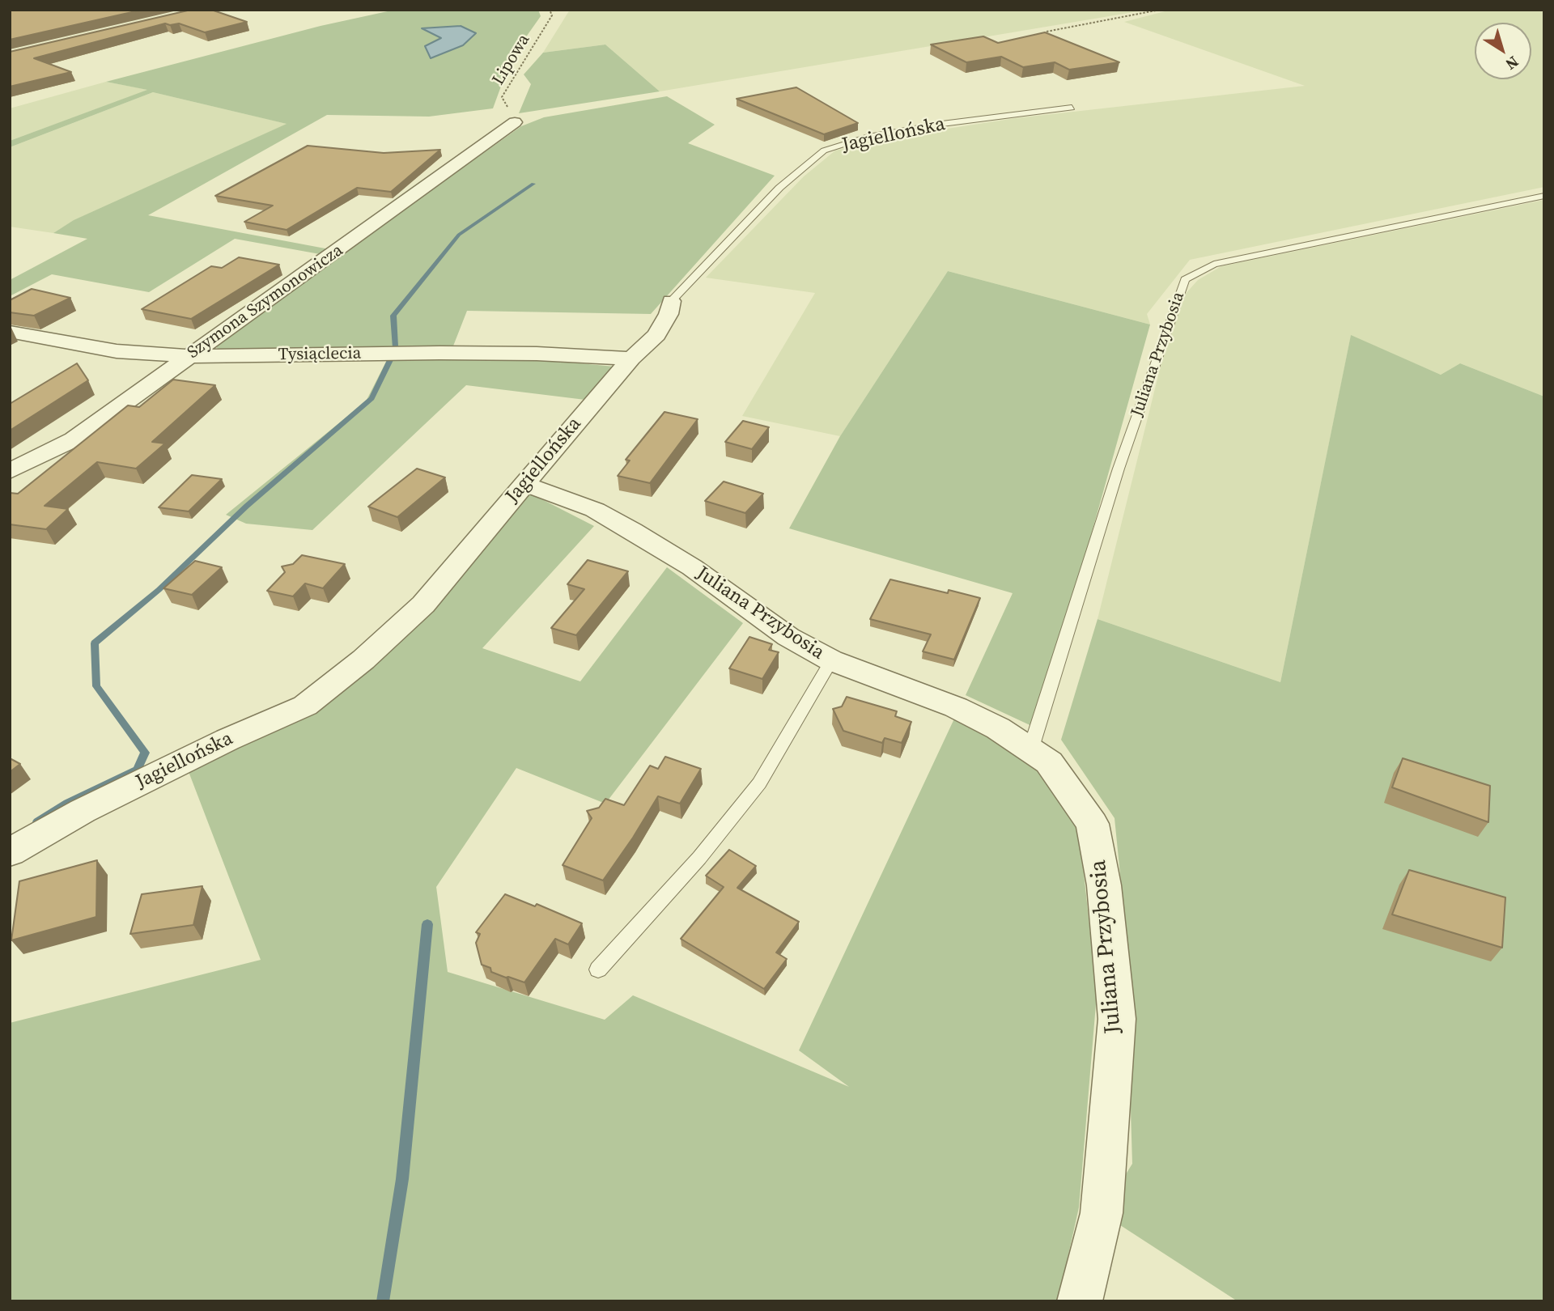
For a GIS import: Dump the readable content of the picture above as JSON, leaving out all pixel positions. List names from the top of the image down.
{
  "streets": {
    "street": [
      "Jagiellońska",
      "Szymona Szymonowicza",
      "Tysiąclecia",
      "Juliana Przybosia"
    ],
    "path": ["Lipowa"]
  },
  "crossings": [
    ["Lipowa", "Szymona Szymonowicza"],
    ["Jagiellońska", "Tysiąclecia"],
    ["Jagiellońska", "Juliana Przybosia"],
    ["Szymona Szymonowicza", "Tysiąclecia"]
  ],
  "north": "bottom right"
}
